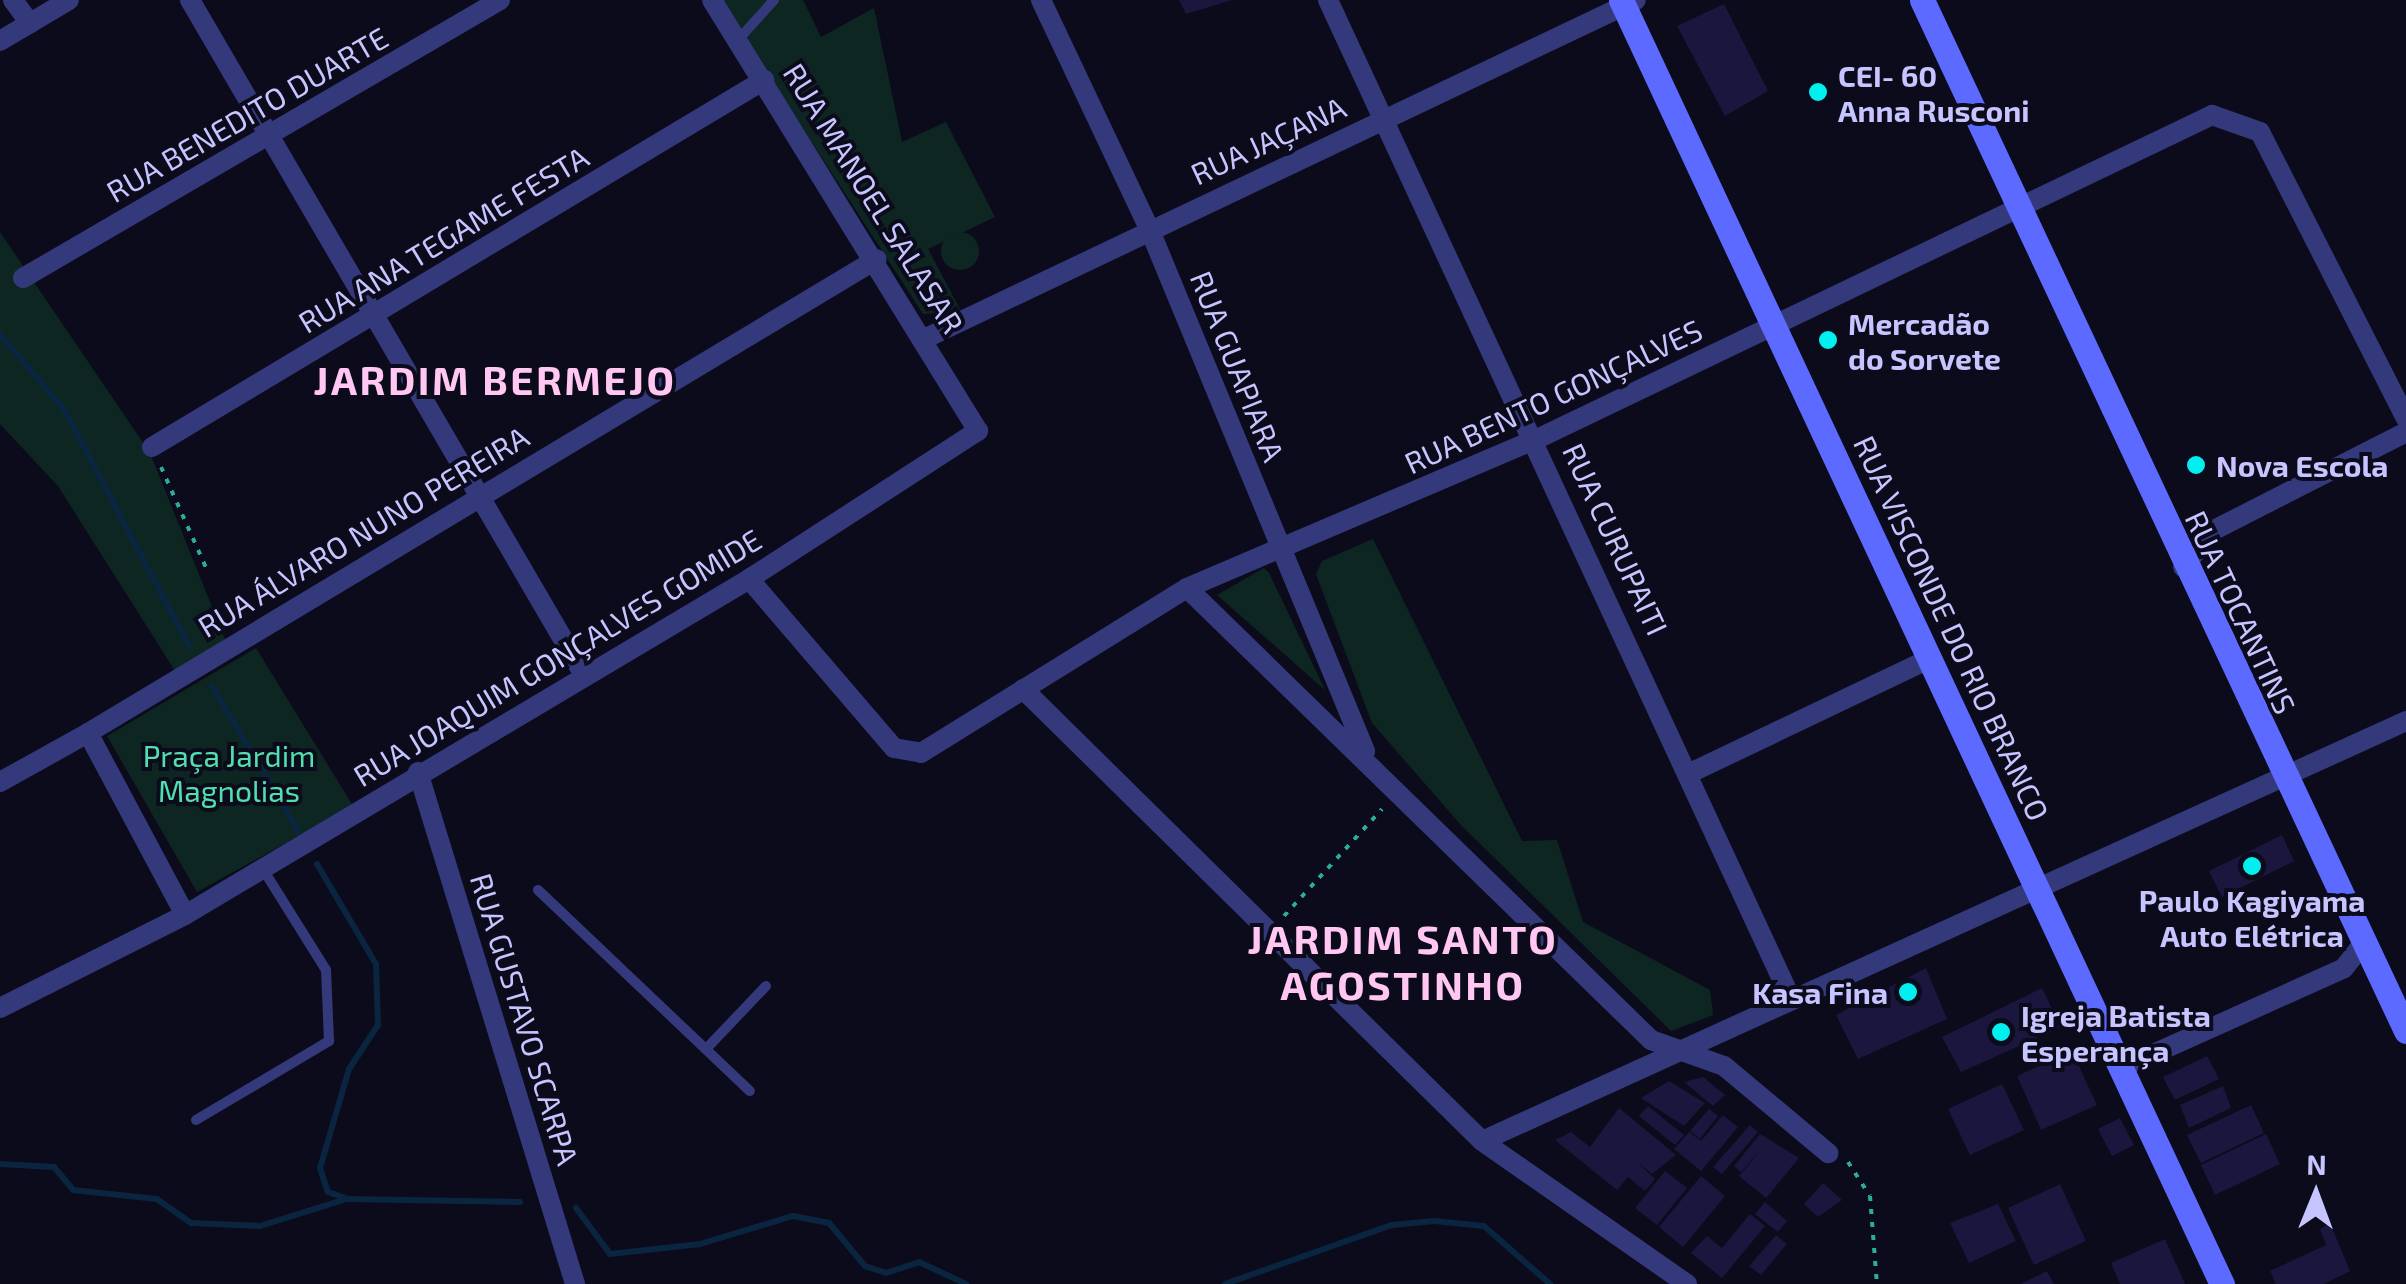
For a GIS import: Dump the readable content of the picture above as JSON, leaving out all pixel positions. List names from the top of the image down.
{
  "streets": {
    "main road": ["RUA TOCANTINS", "RUA VISCONDE DO RIO BRANCO"],
    "street": [
      "RUA BENEDITO DUARTE",
      "RUA JAÇANA",
      "RUA MANOEL SALASAR",
      "RUA ANA TEGAME FESTA",
      "RUA GUAPIARA",
      "RUA BENTO GONÇALVES",
      "RUA ÁLVARO NUNO PEREIRA",
      "RUA CURUPAITI",
      "RUA JOAQUIM GONÇALVES GOMIDE",
      "RUA GUSTAVO SCARPA"
    ]
  },
  "crossings": [
    ["RUA JAÇANA", "RUA MANOEL SALASAR"],
    ["RUA JAÇANA", "RUA GUAPIARA"],
    ["RUA JAÇANA", "RUA CURUPAITI"],
    ["RUA JAÇANA", "RUA VISCONDE DO RIO BRANCO"],
    ["RUA MANOEL SALASAR", "RUA ANA TEGAME FESTA"],
    ["RUA MANOEL SALASAR", "RUA ÁLVARO NUNO PEREIRA"],
    ["RUA MANOEL SALASAR", "RUA JOAQUIM GONÇALVES GOMIDE"],
    ["RUA GUAPIARA", "RUA BENTO GONÇALVES"],
    ["RUA BENTO GONÇALVES", "RUA CURUPAITI"],
    ["RUA BENTO GONÇALVES", "RUA TOCANTINS"],
    ["RUA BENTO GONÇALVES", "RUA VISCONDE DO RIO BRANCO"],
    ["RUA BENTO GONÇALVES", "RUA JOAQUIM GONÇALVES GOMIDE"],
    ["RUA JOAQUIM GONÇALVES GOMIDE", "RUA GUSTAVO SCARPA"]
  ],
  "districts": ["JARDIM BERMEJO", "JARDIM SANTO AGOSTINHO"],
  "parks": ["Praça Jardim Magnolias"],
  "places": [
    "CEI- 60 Anna Rusconi",
    "Mercadão do Sorvete",
    "Nova Escola",
    "Paulo Kagiyama Auto Elétrica",
    "Kasa Fina",
    "Igreja Batista Esperança"
  ],
  "north": "top"
}
